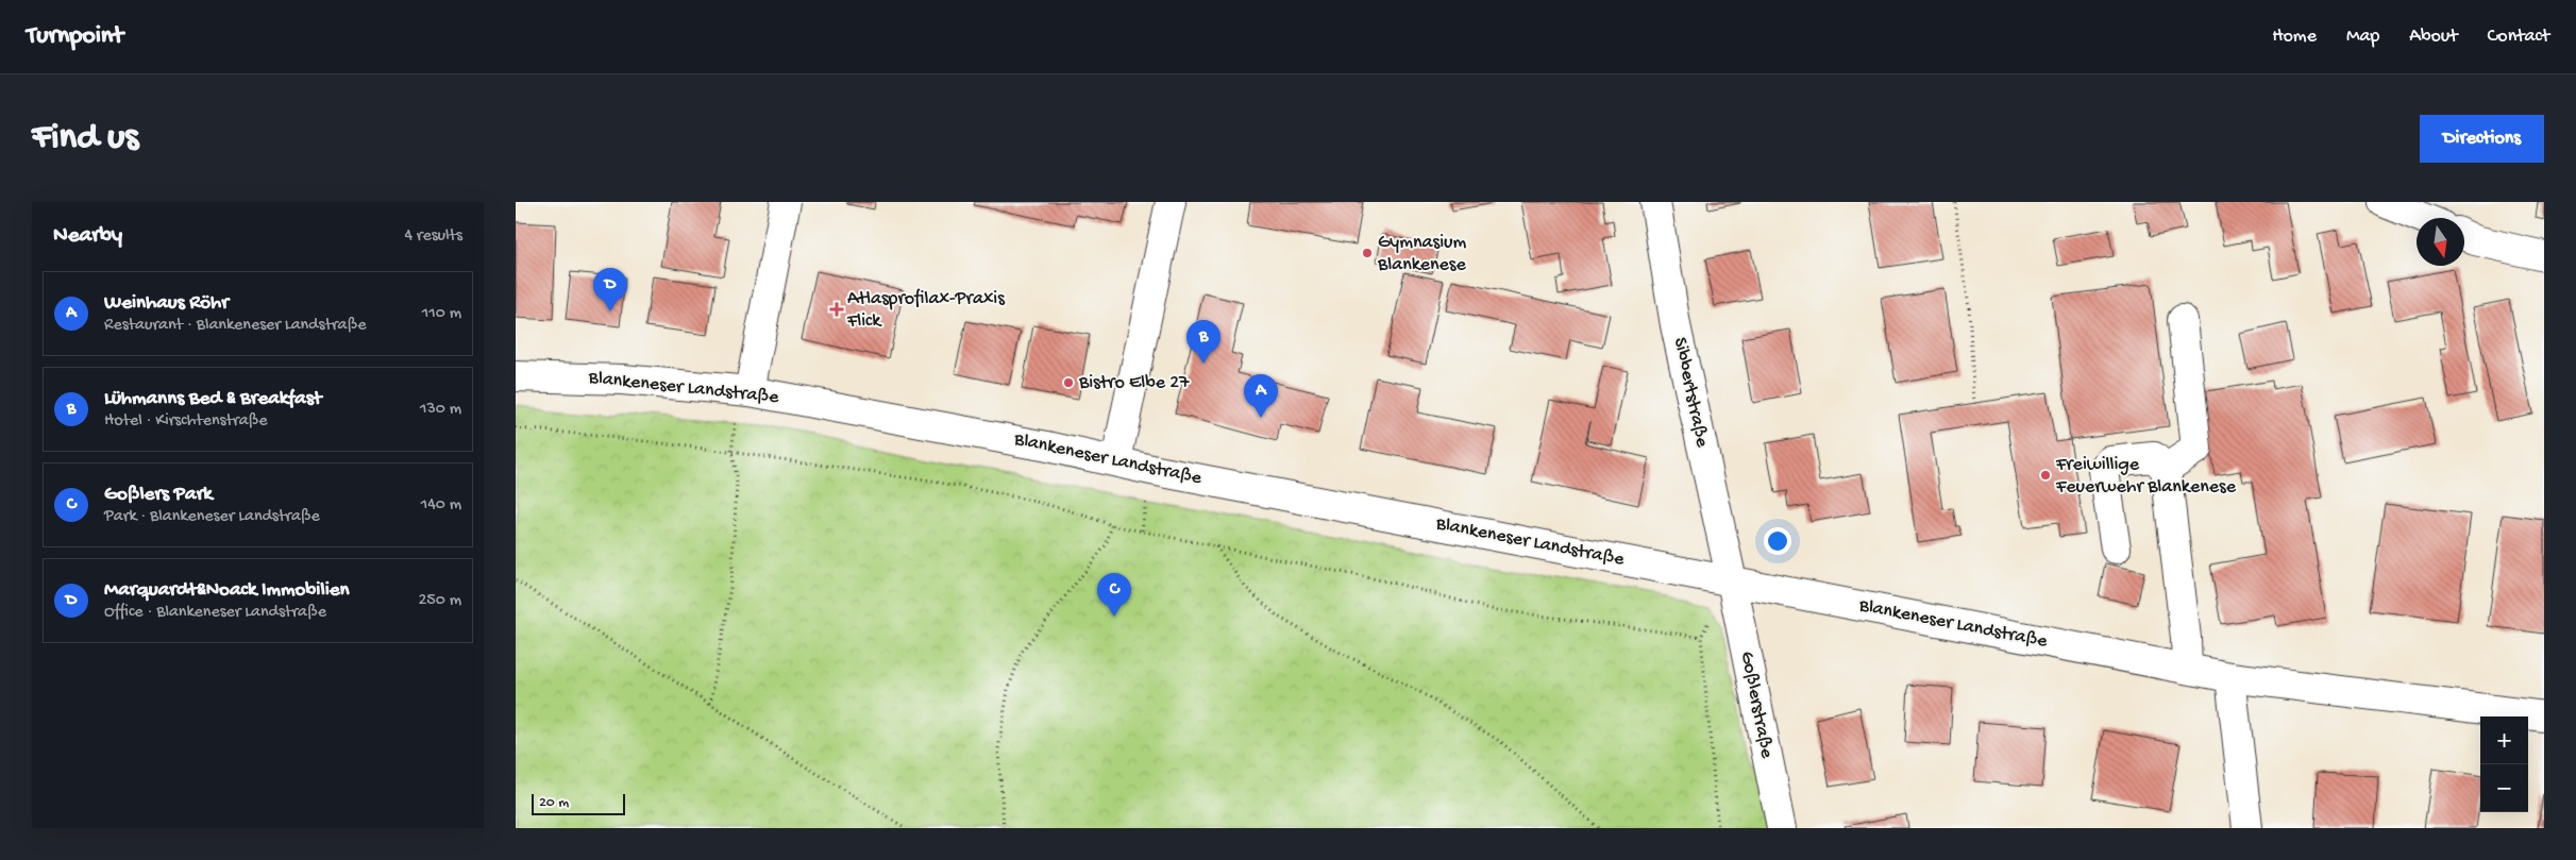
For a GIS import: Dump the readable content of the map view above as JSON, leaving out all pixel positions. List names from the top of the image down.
{
  "streets": {
    "main road": ["Blankeneser Landstraße", "Sibbertstraße", "Goßlerstraße"]
  },
  "crossings": [
    ["Blankeneser Landstraße", "Sibbertstraße"],
    ["Blankeneser Landstraße", "Goßlerstraße"],
    ["Sibbertstraße", "Goßlerstraße"]
  ],
  "places": {
    "other": ["Gymnasium Blankenese", "Bistro Elbe 27", "Freiwillige Feuerwehr Blankenese"],
    "health": ["Atlasprofilax-Praxis Flick"]
  },
  "scale_bar": "20 m",
  "north": "bottom",
  "page": {
    "header": "Turnpoint",
    "nav": [
      "Home",
      "Map",
      "About",
      "Contact"
    ],
    "buttons": "Directions",
    "title": "Find us",
    "heading": ["Nearby", "4 results"],
    "pins": [
      "D",
      "B",
      "A",
      "C"
    ],
    "list": [
      {
        "mark": "A",
        "name": "Weinhaus Röhr",
        "note": "Restaurant · Blankeneser Landstraße",
        "value": "110 m"
      },
      {
        "mark": "B",
        "name": "Lühmanns Bed & Breakfast",
        "note": "Hotel · Kirschtenstraße",
        "value": "130 m"
      },
      {
        "mark": "C",
        "name": "Goßlers Park",
        "note": "Park · Blankeneser Landstraße",
        "value": "140 m"
      },
      {
        "mark": "D",
        "name": "Marquardt&Noack Immobilien",
        "note": "Office · Blankeneser Landstraße",
        "value": "250 m"
      }
    ],
    "map_buttons": ["+", "−"],
    "scale": "20 m"
  }
}
